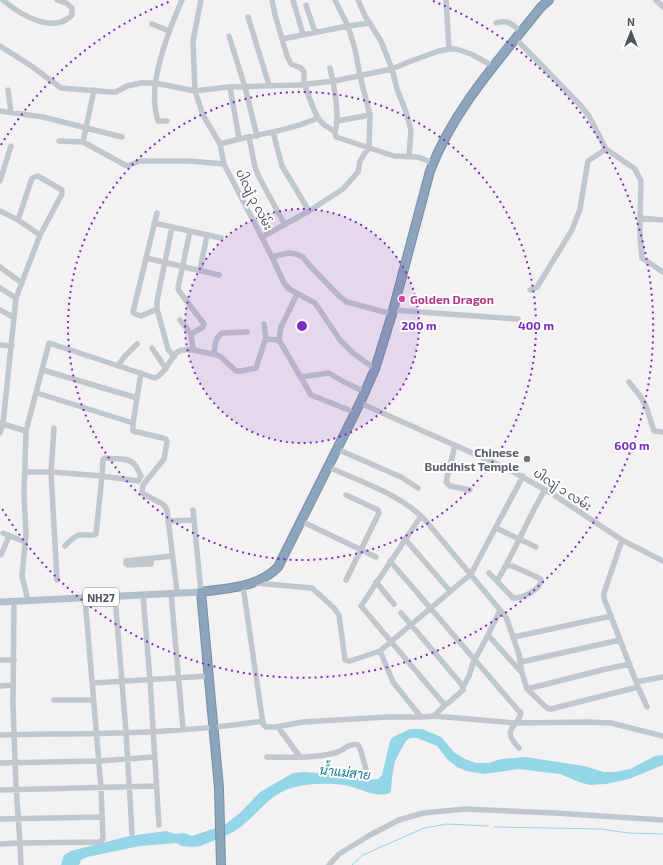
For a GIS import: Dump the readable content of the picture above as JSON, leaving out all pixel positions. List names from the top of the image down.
{
  "streets": {
    "highway": ["NH27"],
    "street": ["ပါလျံ ၃ လမ်း", "ပါလျံ ၁ လမ်း"]
  },
  "crossings": [
    ["ပါလျံ ၃ လမ်း", "NH27"],
    ["ပါလျံ ၁ လမ်း", "NH27"]
  ],
  "water": ["น้ำแม่สาย"],
  "places": ["Golden Dragon", "Chinese Buddhist Temple"],
  "north": "top",
  "rings": ["200 m", "400 m", "600 m"]
}
